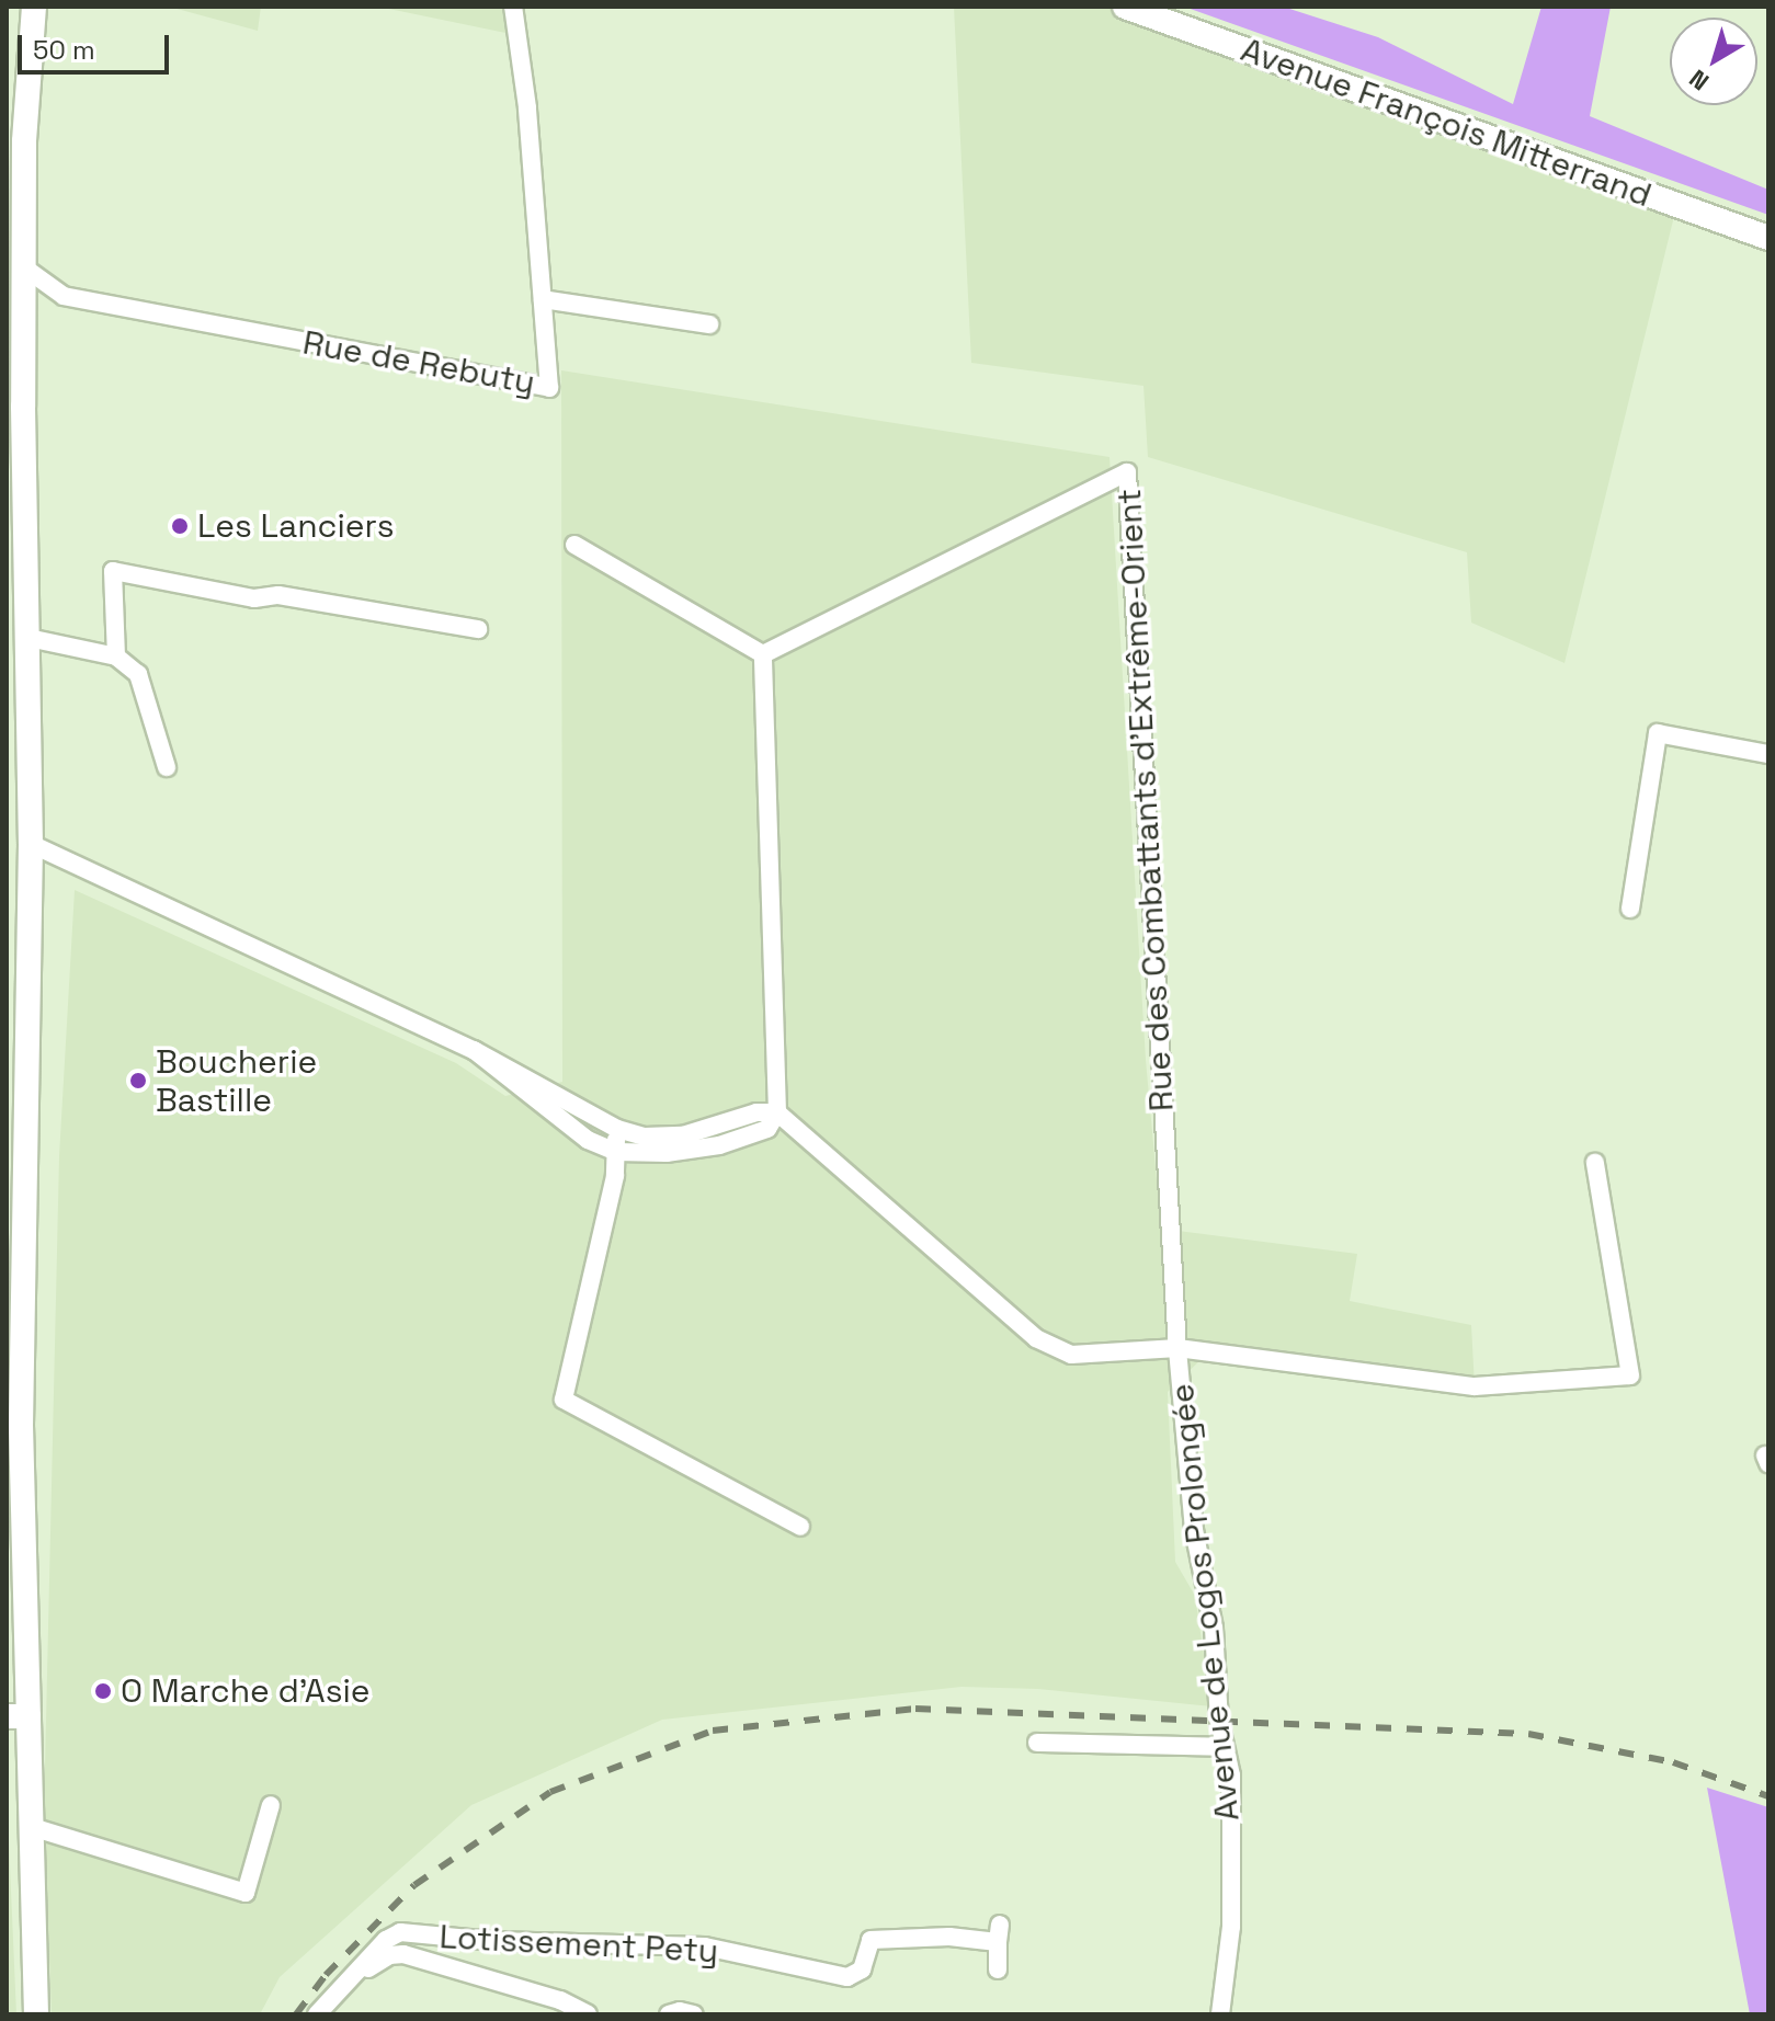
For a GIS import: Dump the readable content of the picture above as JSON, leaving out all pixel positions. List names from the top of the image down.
{
  "streets": {
    "street": [
      "Avenue François Mitterrand",
      "Rue de Rebuty",
      "Rue des Combattants d'Extrême-Orient",
      "Avenue de Logos Prolongée",
      "Lotissement Pety"
    ]
  },
  "crossings": [
    ["Rue des Combattants d'Extrême-Orient", "Avenue de Logos Prolongée"]
  ],
  "places": ["Les Lanciers", "Boucherie Bastille", "O Marche d'Asie"],
  "scale_bar": "50 m",
  "north": "bottom left"
}
